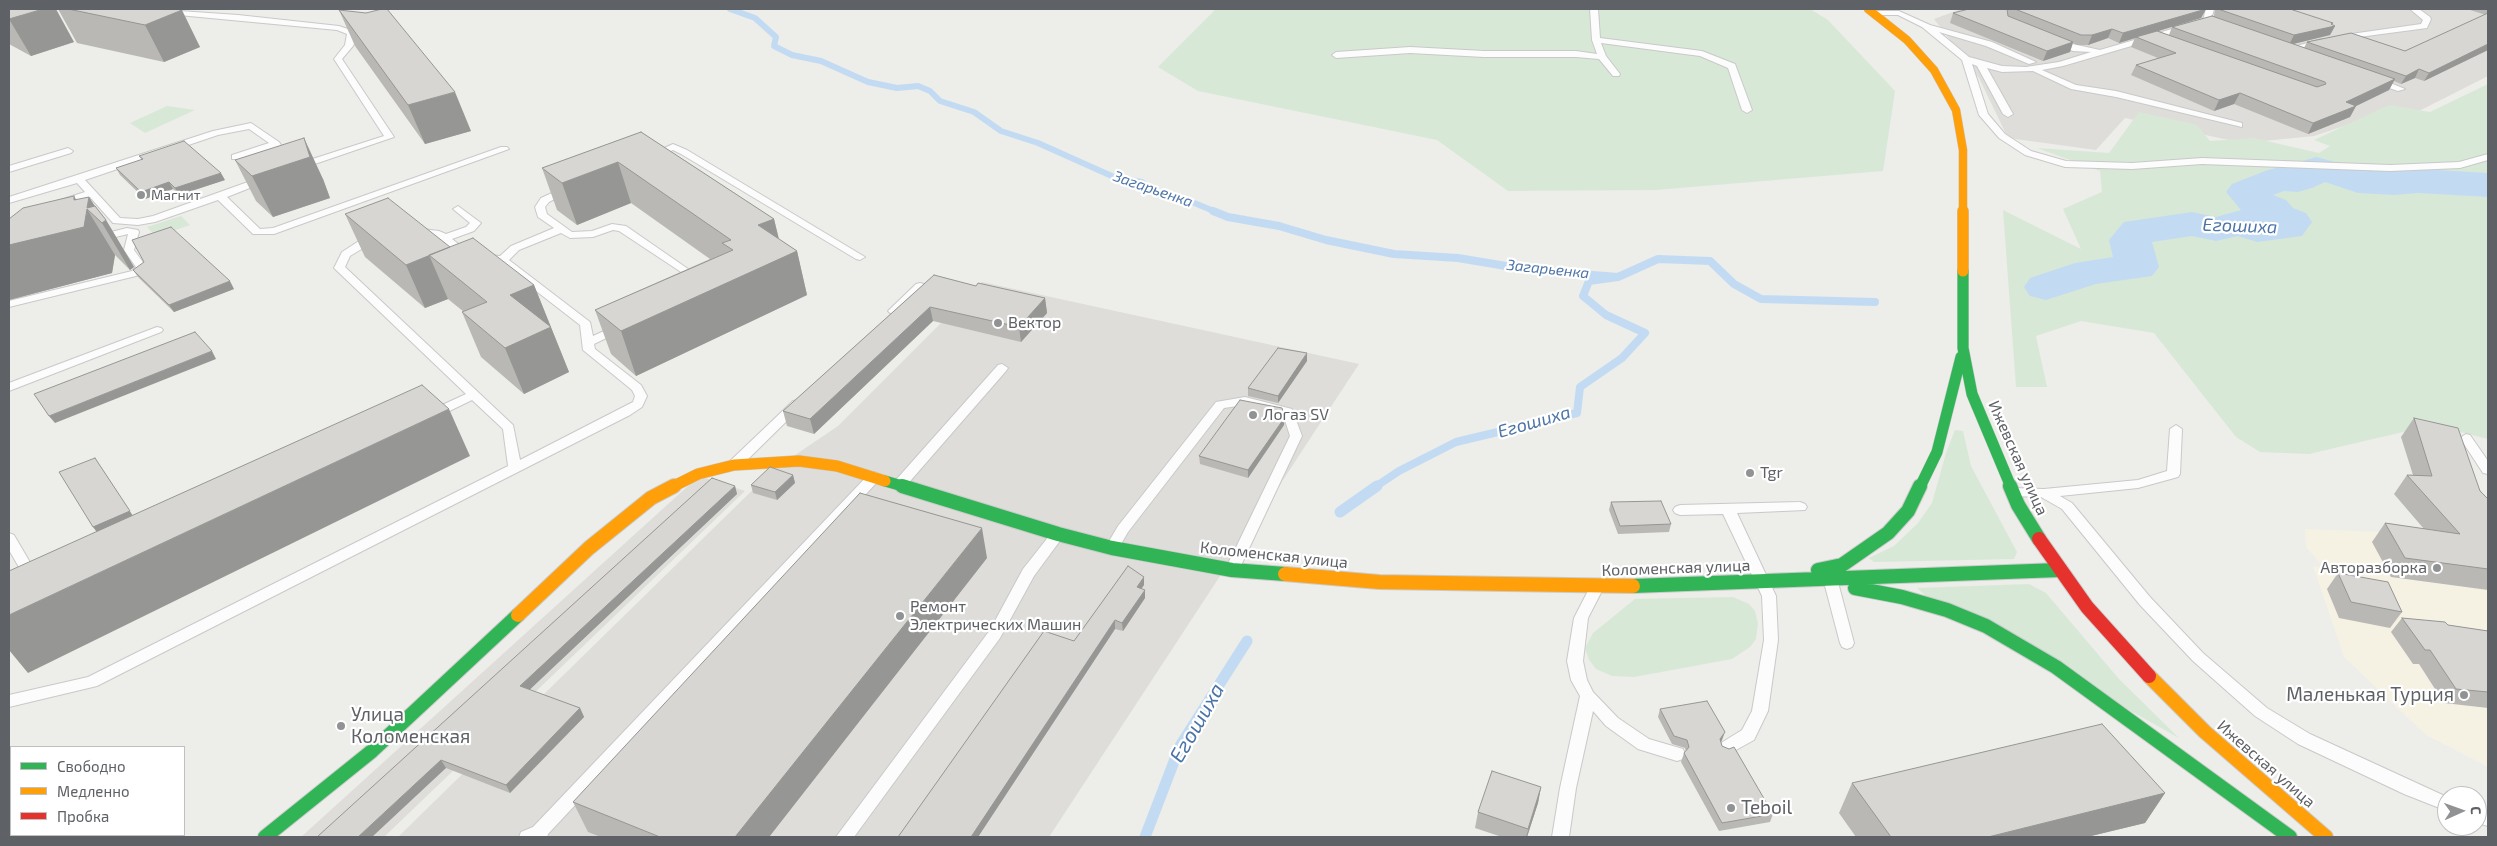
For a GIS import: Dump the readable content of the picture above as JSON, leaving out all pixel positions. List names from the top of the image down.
{
  "streets": {
    "main road": ["Ижевская улица", "Коломенская улица"]
  },
  "water": ["Загарьенка", "Егошиха"],
  "places": [
    "Магнит",
    "Вектор",
    "Логаз SV",
    "Tgr",
    "Авторазборка",
    "Ремонт Электрических Машин",
    "Маленькая Турция",
    "Улица Коломенская",
    "Teboil"
  ],
  "legend": ["Свободно", "Медленно", "Пробка"],
  "north": "right"
}
